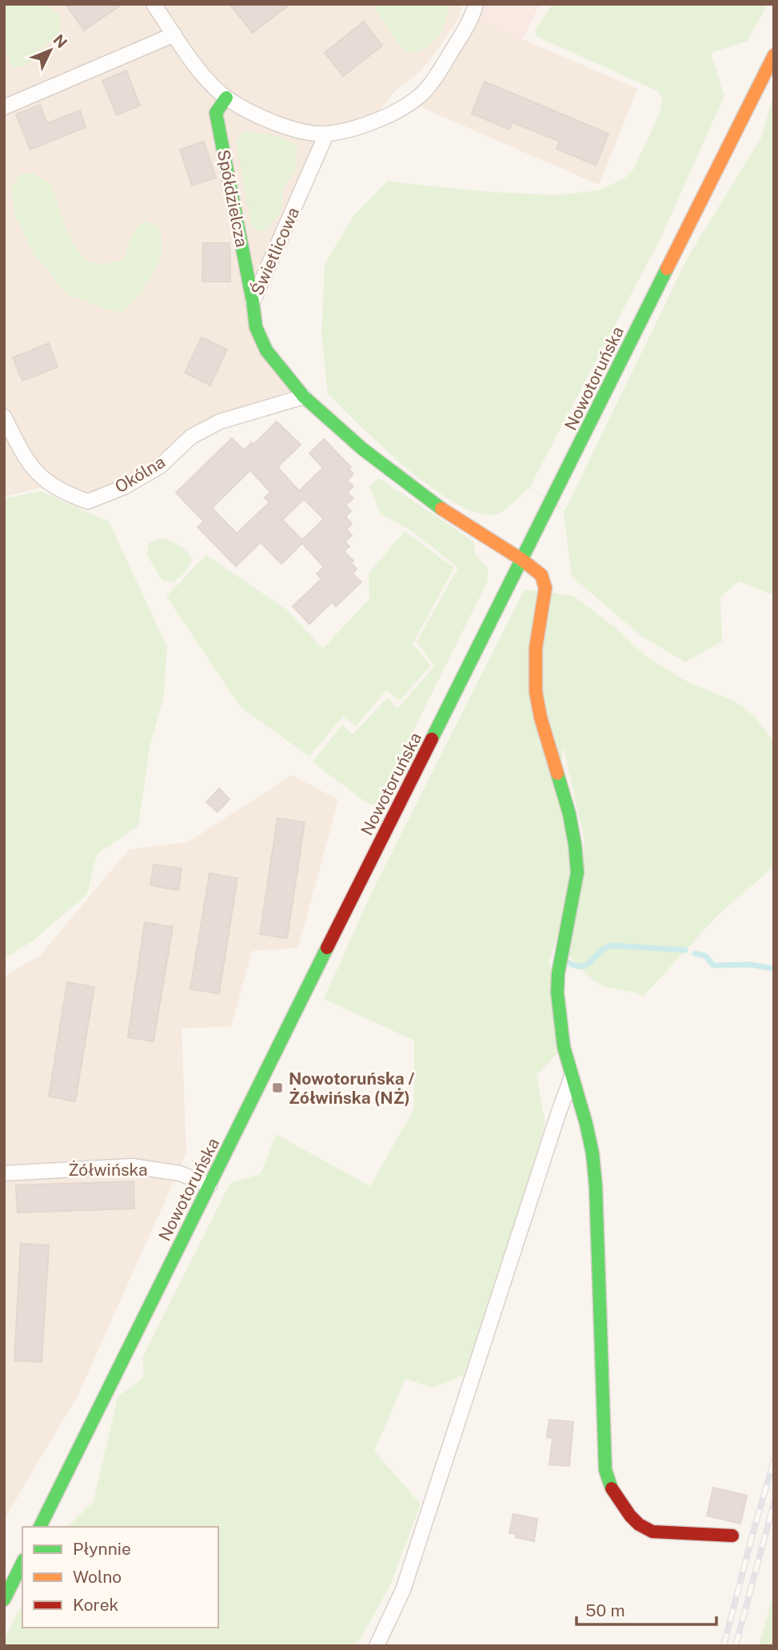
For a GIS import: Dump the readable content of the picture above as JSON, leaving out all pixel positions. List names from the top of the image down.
{
  "streets": {
    "street": [
      "Spółdzielcza",
      "Świetlicowa",
      "Nowotoruńska",
      "Okólna",
      "Żółwińska"
    ]
  },
  "crossings": [
    ["Spółdzielcza", "Świetlicowa"],
    ["Świetlicowa", "Nowotoruńska"],
    ["Świetlicowa", "Okólna"],
    ["Nowotoruńska", "Żółwińska"]
  ],
  "places": {
    "transit": ["Nowotoruńska / Żółwińska (NŻ)"]
  },
  "legend": ["Płynnie", "Wolno", "Korek"],
  "scale_bar": "50 m",
  "north": "top right"
}
